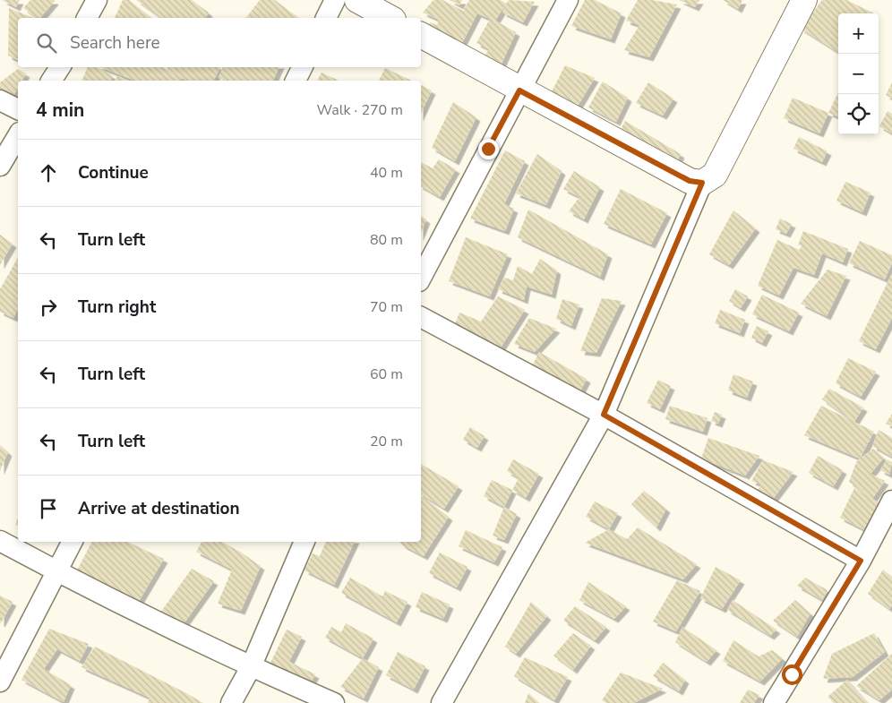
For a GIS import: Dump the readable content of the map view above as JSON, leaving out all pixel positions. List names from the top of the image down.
{
  "page": {
    "map_buttons": ["+", "−"],
    "search": "Search here",
    "heading": ["4 min", "Walk · 270 m"],
    "list": [
      ["Continue", "40 m"],
      ["Turn left", "80 m"],
      ["Turn right", "70 m"],
      ["Turn left", "60 m"],
      ["Turn left", "20 m"],
      "Arrive at destination"
    ]
  }
}
